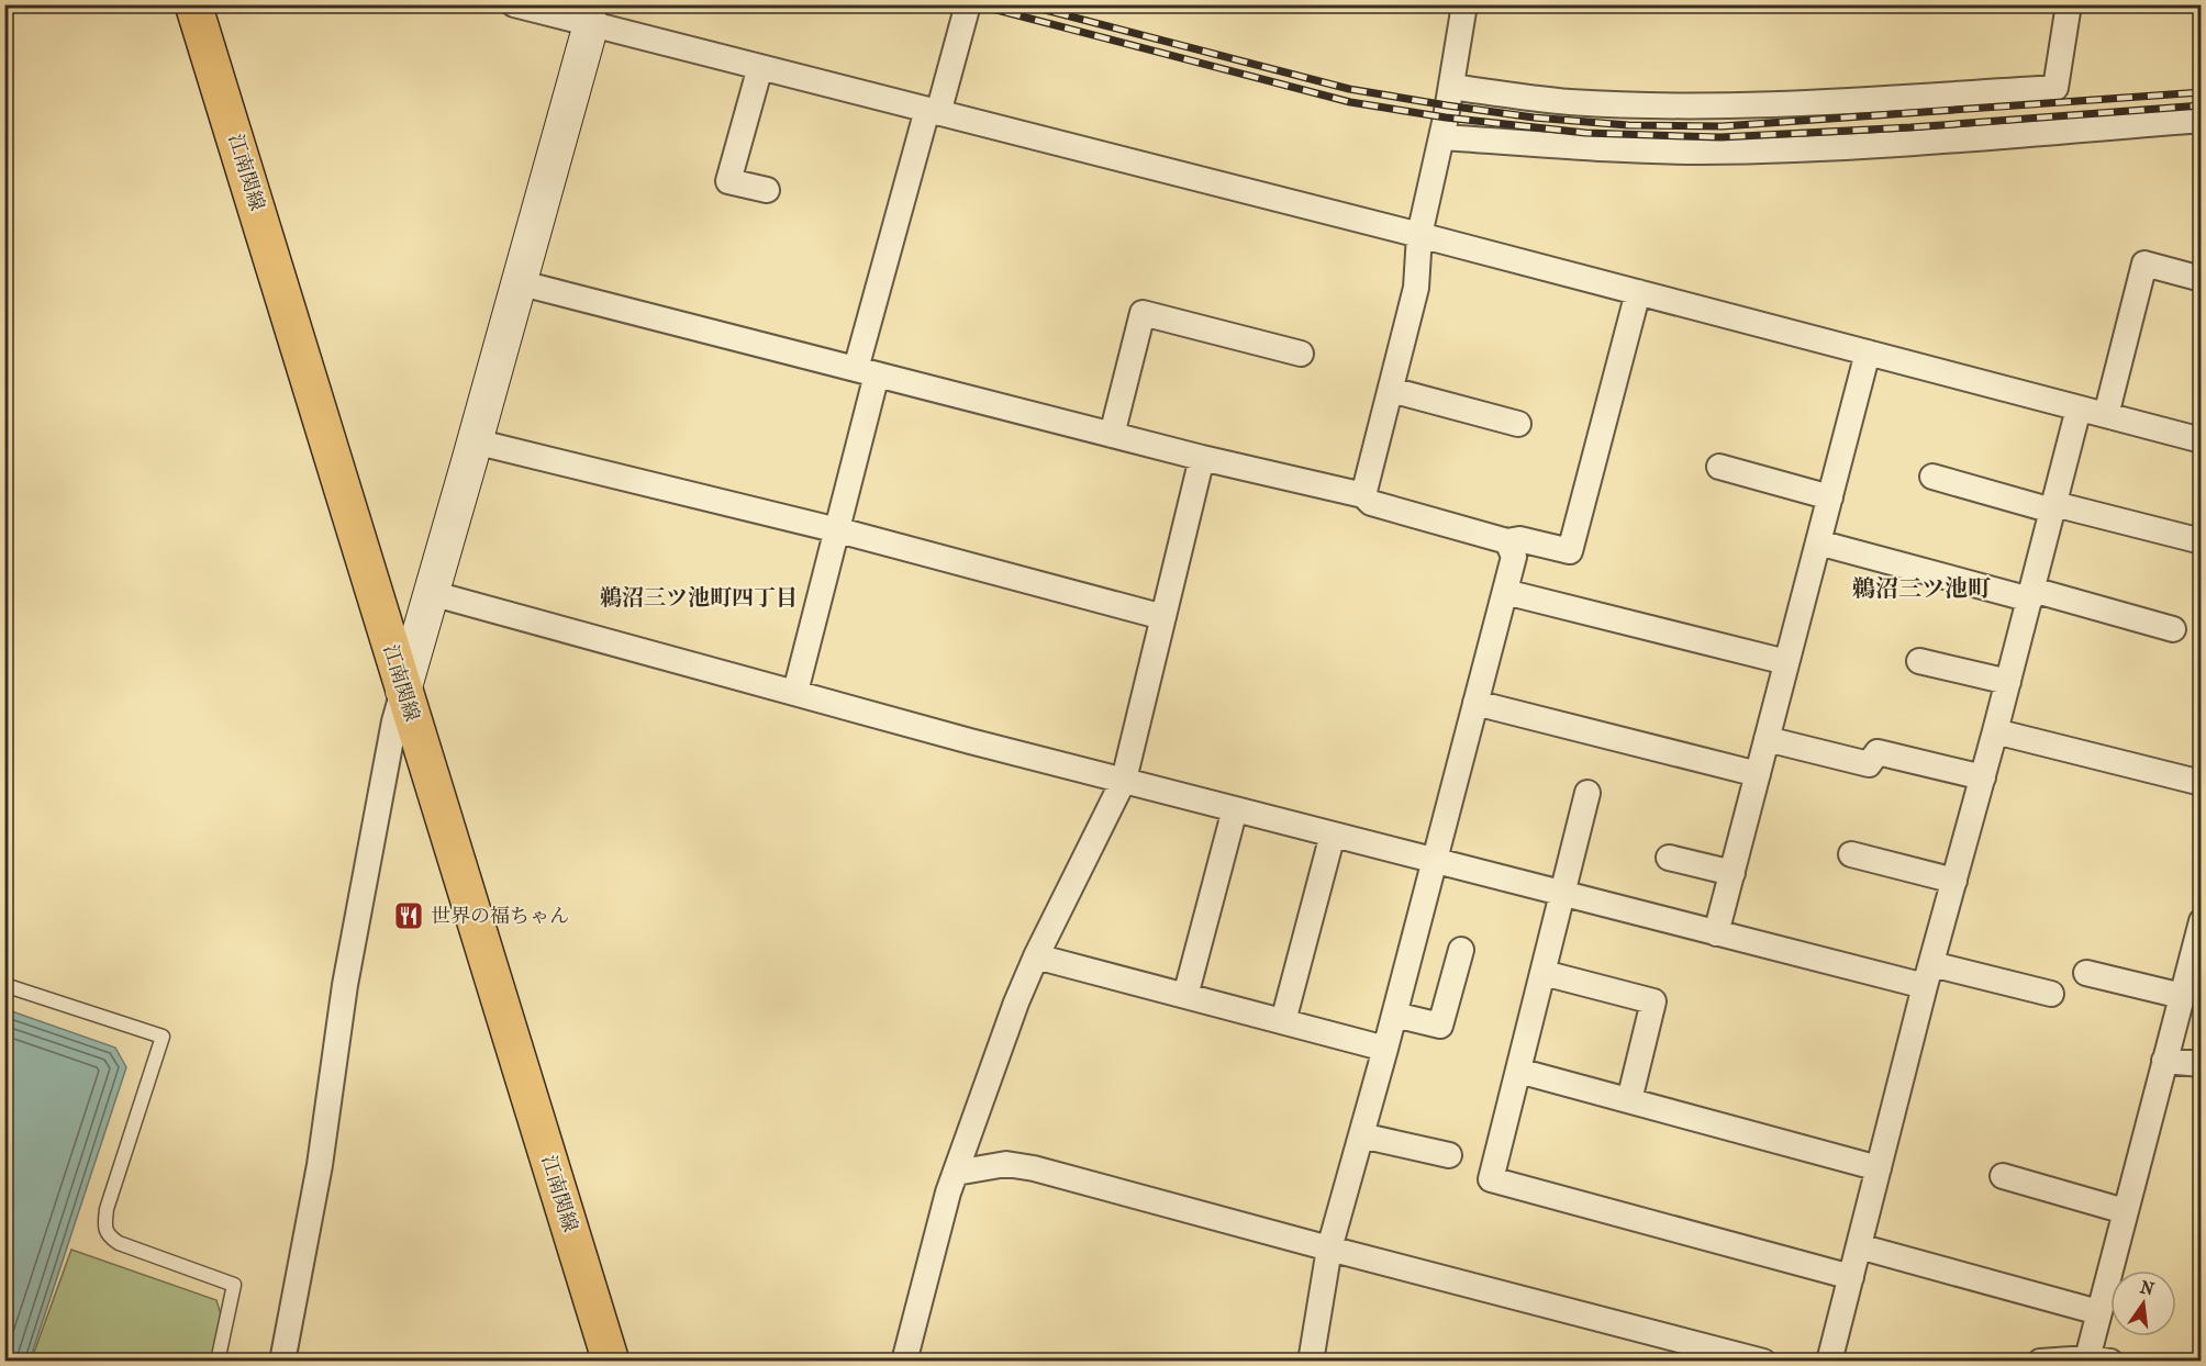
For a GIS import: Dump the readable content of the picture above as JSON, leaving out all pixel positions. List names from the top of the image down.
{
  "streets": {
    "main road": ["江南関線"]
  },
  "districts": ["鵜沼三ツ池町", "鵜沼三ツ池町四丁目"],
  "places": {
    "restaurant": ["世界の福ちゃん"]
  },
  "north": "top"
}
